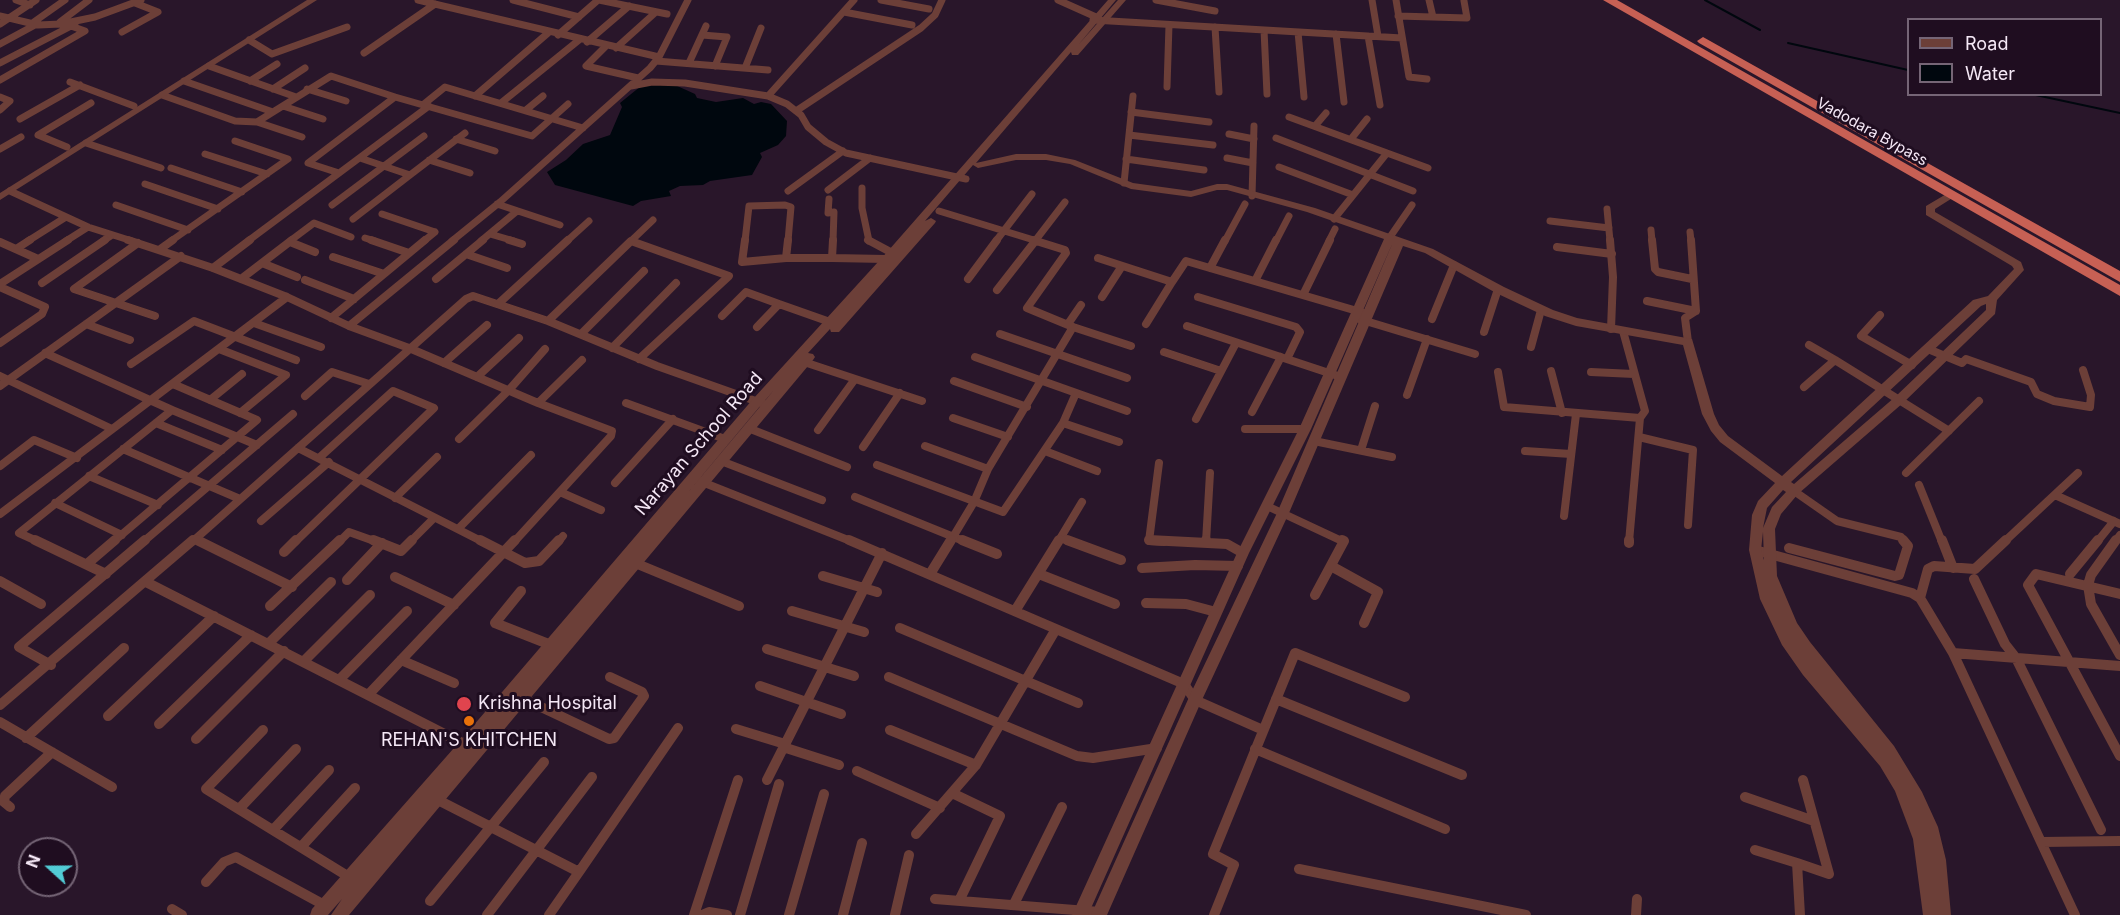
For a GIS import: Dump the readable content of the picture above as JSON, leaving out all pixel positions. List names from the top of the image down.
{
  "streets": {
    "highway": ["Vadodara Bypass"],
    "street": ["Narayan School Road"]
  },
  "places": ["Krishna Hospital", "REHAN'S KHITCHEN"],
  "legend": ["Road", "Water"],
  "north": "left"
}
